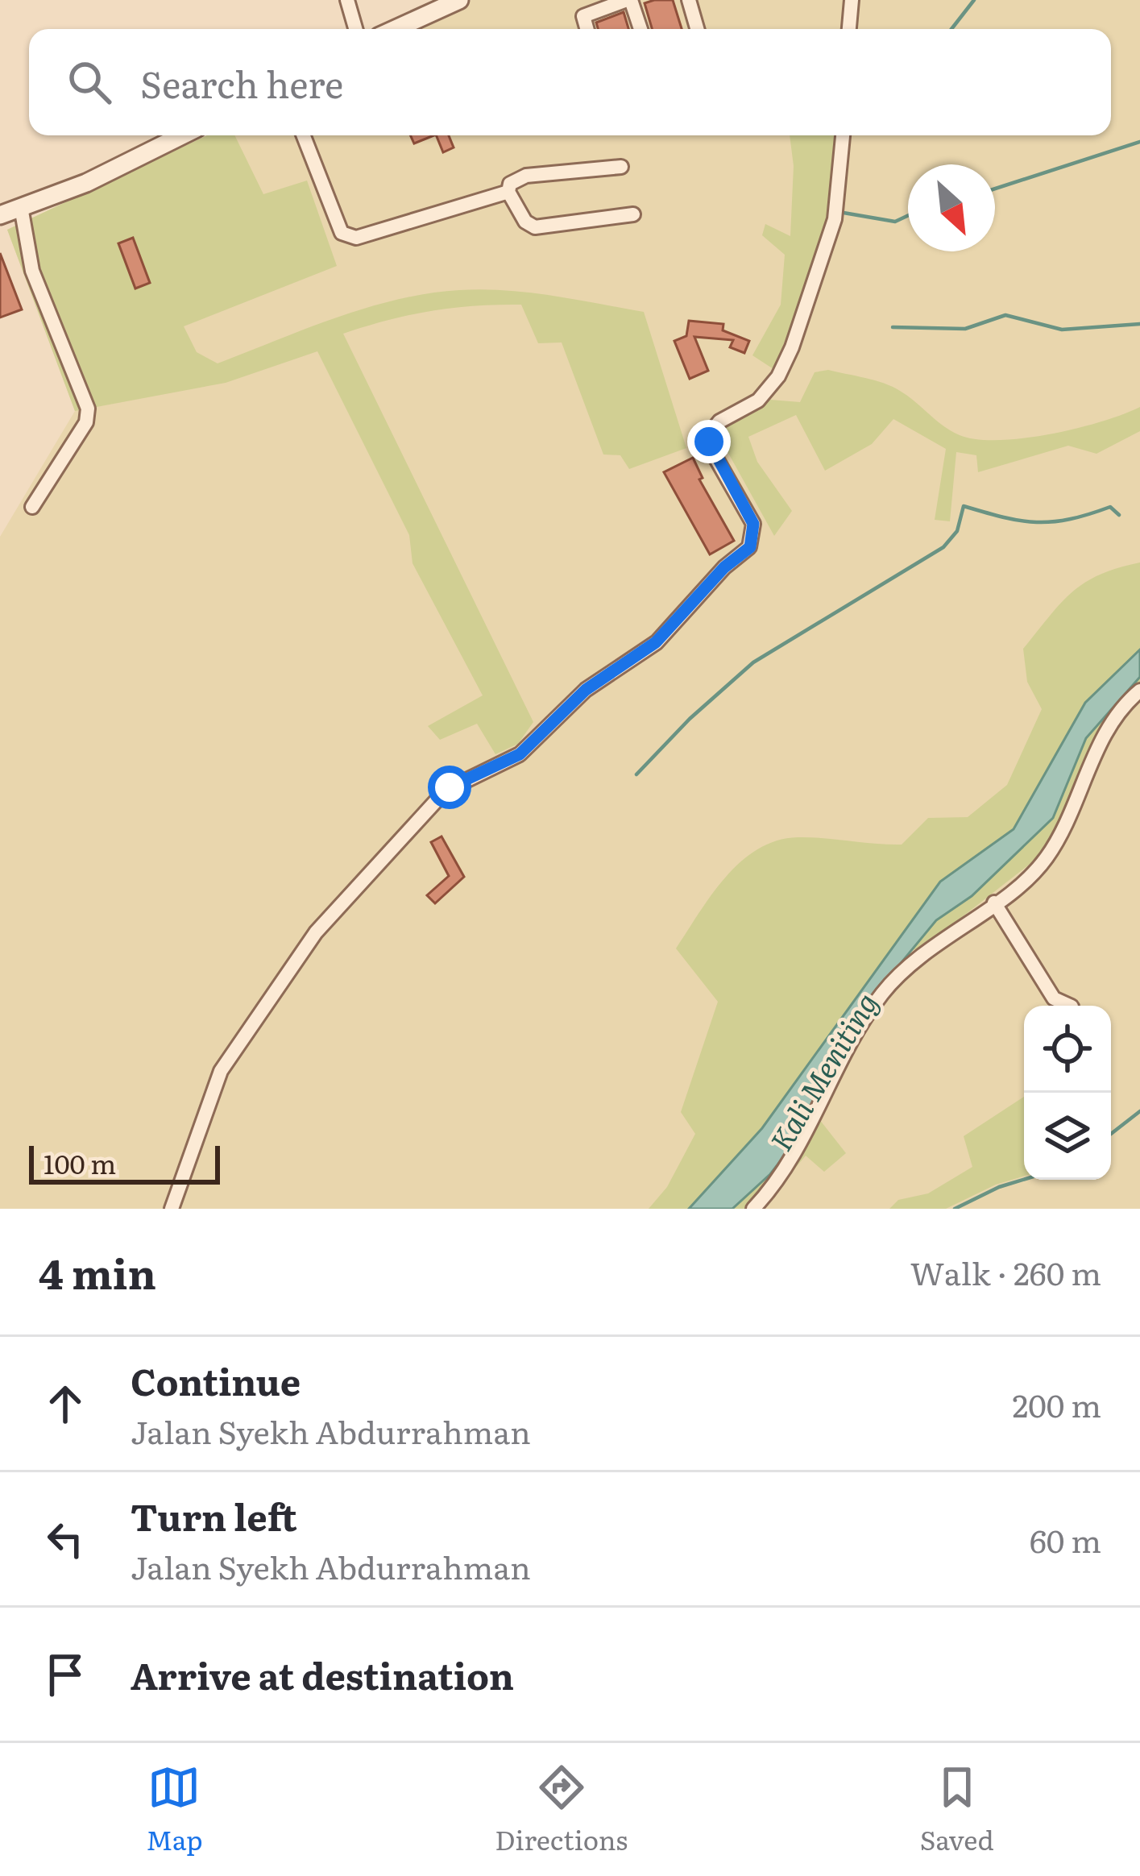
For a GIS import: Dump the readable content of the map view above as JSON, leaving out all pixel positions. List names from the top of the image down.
{
  "water": ["Kali Meniting"],
  "scale_bar": "100 m",
  "north": "bottom right",
  "page": {
    "search": "Search here",
    "scale": "100 m",
    "heading": ["4 min", "Walk · 260 m"],
    "list": [
      ["Continue", "Jalan Syekh Abdurrahman", "200 m"],
      ["Turn left", "Jalan Syekh Abdurrahman", "60 m"],
      "Arrive at destination"
    ],
    "nav": ["Map", "Directions", "Saved"]
  }
}
